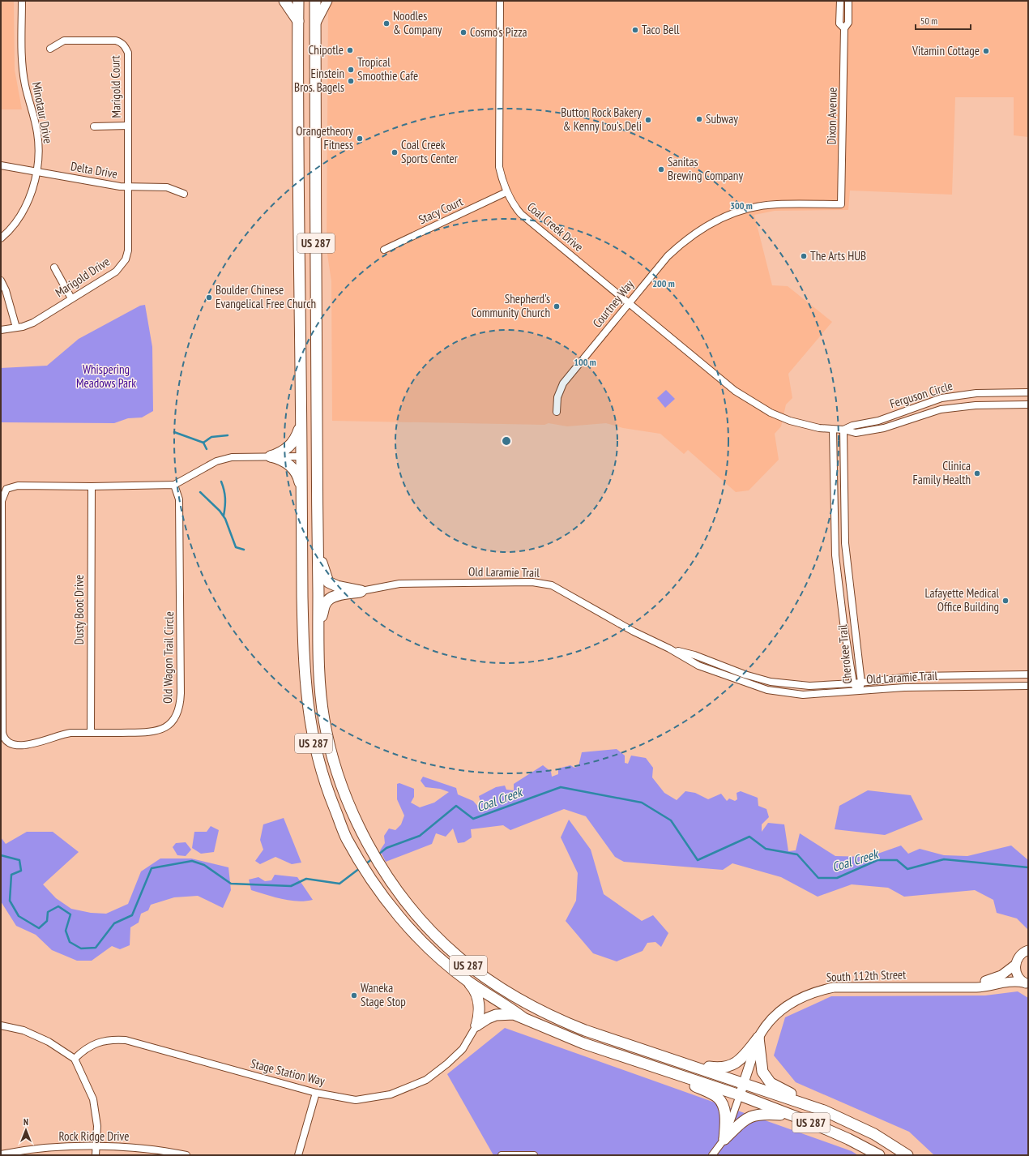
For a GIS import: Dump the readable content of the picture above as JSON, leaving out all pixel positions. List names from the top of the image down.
{
  "streets": {
    "main road": ["US 287"],
    "street": [
      "Marigold Court",
      "Minotaur Drive",
      "Dixon Avenue",
      "Delta Drive",
      "Stacy Court",
      "Coal Creek Drive",
      "Marigold Drive",
      "Courtney Way",
      "Ferguson Circle",
      "Old Laramie Trail",
      "Dusty Boot Drive",
      "Cherokee Trail",
      "Old Wagon Trail Circle",
      "South 112th Street",
      "Stage Station Way",
      "Rock Ridge Drive"
    ]
  },
  "crossings": [
    ["Marigold Court", "Delta Drive"],
    ["Marigold Court", "Marigold Drive"],
    ["Minotaur Drive", "Delta Drive"],
    ["Dixon Avenue", "Courtney Way"],
    ["Delta Drive", "Marigold Drive"],
    ["Stacy Court", "Coal Creek Drive"],
    ["Coal Creek Drive", "Courtney Way"],
    ["Coal Creek Drive", "Ferguson Circle"],
    ["US 287", "Old Wagon Trail Circle"],
    ["US 287", "South 112th Street"],
    ["Ferguson Circle", "Cherokee Trail"],
    ["Old Laramie Trail", "Cherokee Trail"],
    ["Dusty Boot Drive", "Old Wagon Trail Circle"]
  ],
  "water": ["Coal Creek"],
  "parks": ["Whispering Meadows Park"],
  "places": [
    "Noodles & Company",
    "Taco Bell",
    "Cosmo's Pizza",
    "Chipotle",
    "Vitamin Cottage",
    "Tropical Smoothie Cafe",
    "Einstein Bros. Bagels",
    "Subway",
    "Button Rock Bakery & Kenny Lou's Deli",
    "Orangetheory Fitness",
    "Coal Creek Sports Center",
    "Sanitas Brewing Company",
    "The Arts HUB",
    "Boulder Chinese Evangelical Free Church",
    "Shepherd's Community Church",
    "Clinica Family Health",
    "Lafayette Medical Office Building",
    "Waneka Stage Stop"
  ],
  "scale_bar": "50 m",
  "north": "top",
  "rings": ["300 m", "200 m", "100 m"]
}
